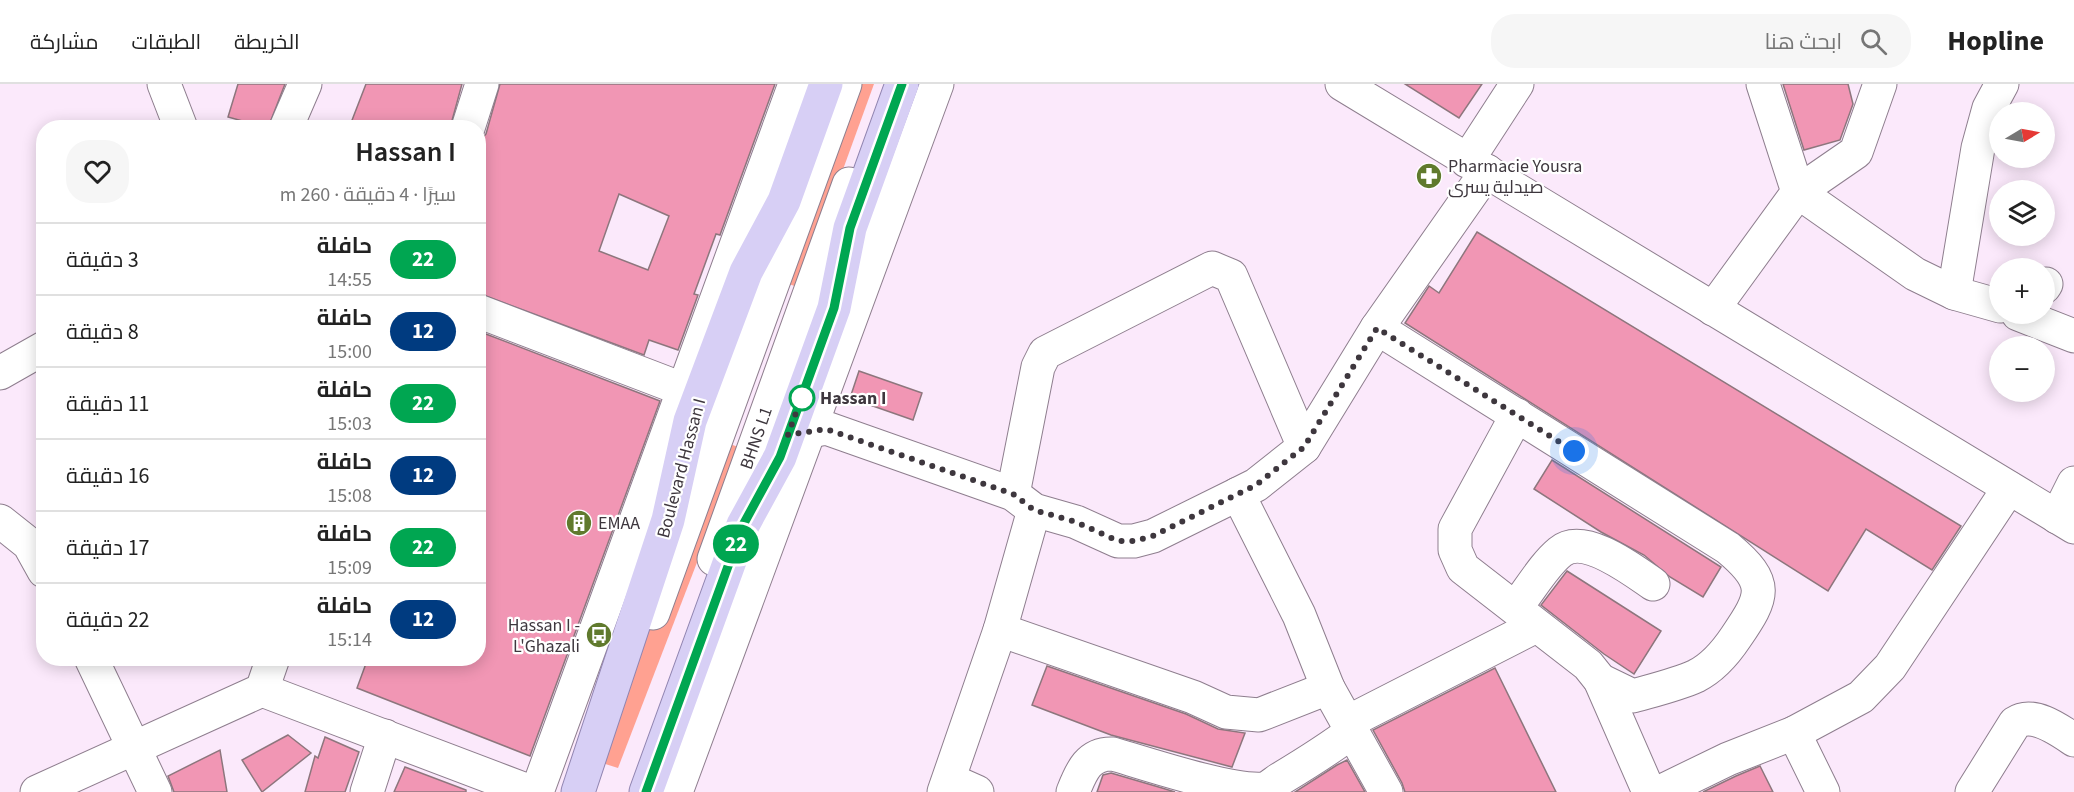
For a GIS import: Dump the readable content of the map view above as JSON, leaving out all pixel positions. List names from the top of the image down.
{
  "streets": {
    "main road": ["Boulevard Hassan I"],
    "street": ["BHNS L1"]
  },
  "places": {
    "pharmacy": ["Pharmacie Yousra صيدلية يسرى"],
    "other": ["Hassan I"],
    "building": ["EMAA"],
    "bus stop": ["Hassan I - L'Ghazali"]
  },
  "lines": ["bus line 22"],
  "north": "right",
  "page": {
    "header": "Hopline",
    "search": "ابحث هنا",
    "nav": ["الخريطة", "الطبقات", "مشاركة"],
    "on_map": "22",
    "map_buttons": ["+", "−"],
    "heading": ["Hassan I", "سيرًا · 4 دقيقة · 260 m"],
    "list": [
      {
        "mark": "22",
        "name": "حافلة",
        "note": "14:55",
        "value": "3 دقيقة"
      },
      {
        "mark": "12",
        "name": "حافلة",
        "note": "15:00",
        "value": "8 دقيقة"
      },
      {
        "mark": "22",
        "name": "حافلة",
        "note": "15:03",
        "value": "11 دقيقة"
      },
      {
        "mark": "12",
        "name": "حافلة",
        "note": "15:08",
        "value": "16 دقيقة"
      },
      {
        "mark": "22",
        "name": "حافلة",
        "note": "15:09",
        "value": "17 دقيقة"
      },
      {
        "mark": "12",
        "name": "حافلة",
        "note": "15:14",
        "value": "22 دقيقة"
      }
    ]
  }
}
